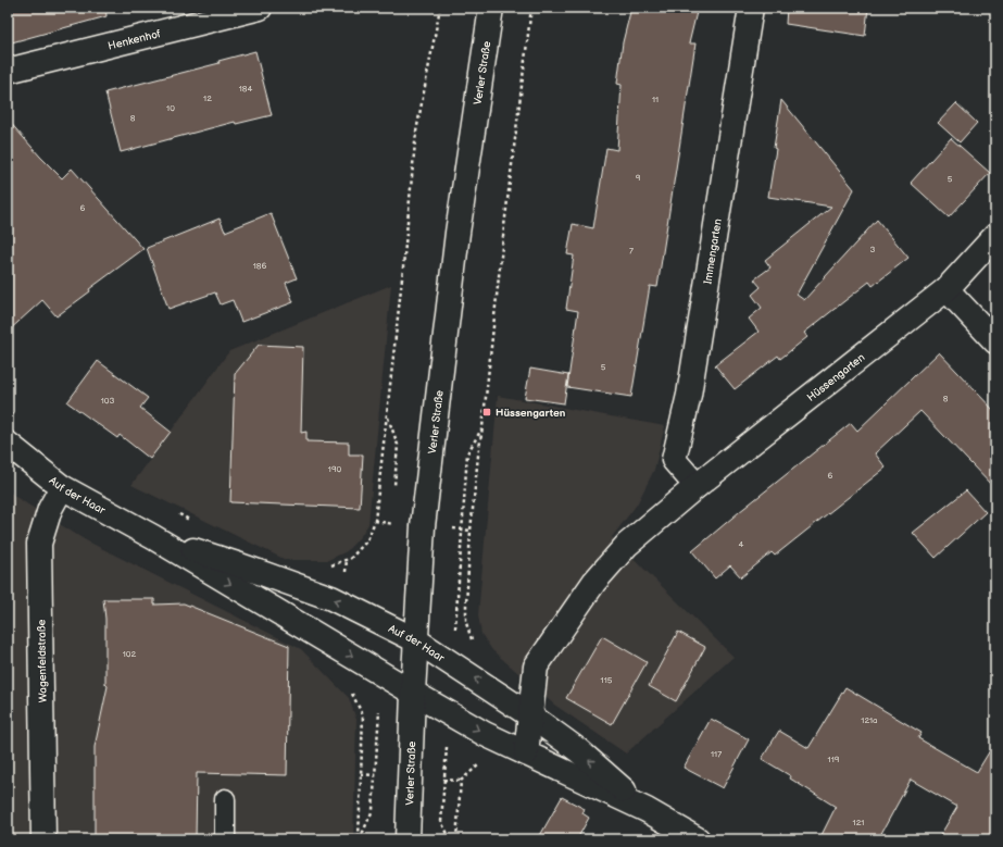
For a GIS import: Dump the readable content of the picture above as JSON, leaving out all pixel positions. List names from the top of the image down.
{
  "streets": {
    "street": [
      "Henkenhof",
      "Verler Straße",
      "Immengarten",
      "Hüssengarten",
      "Auf der Haar",
      "Wagenfeldstraße"
    ]
  },
  "crossings": [
    ["Verler Straße", "Auf der Haar"],
    ["Immengarten", "Hüssengarten"],
    ["Hüssengarten", "Auf der Haar"],
    ["Auf der Haar", "Wagenfeldstraße"]
  ],
  "places": {
    "transit": ["Hüssengarten"]
  },
  "house_numbers": [
    "184",
    "12",
    "11",
    "10",
    "8",
    "9",
    "5",
    "6",
    "3",
    "7",
    "186",
    "5",
    "8",
    "103",
    "190",
    "6",
    "4",
    "102",
    "115",
    "121a",
    "117",
    "119",
    "121"
  ]
}
